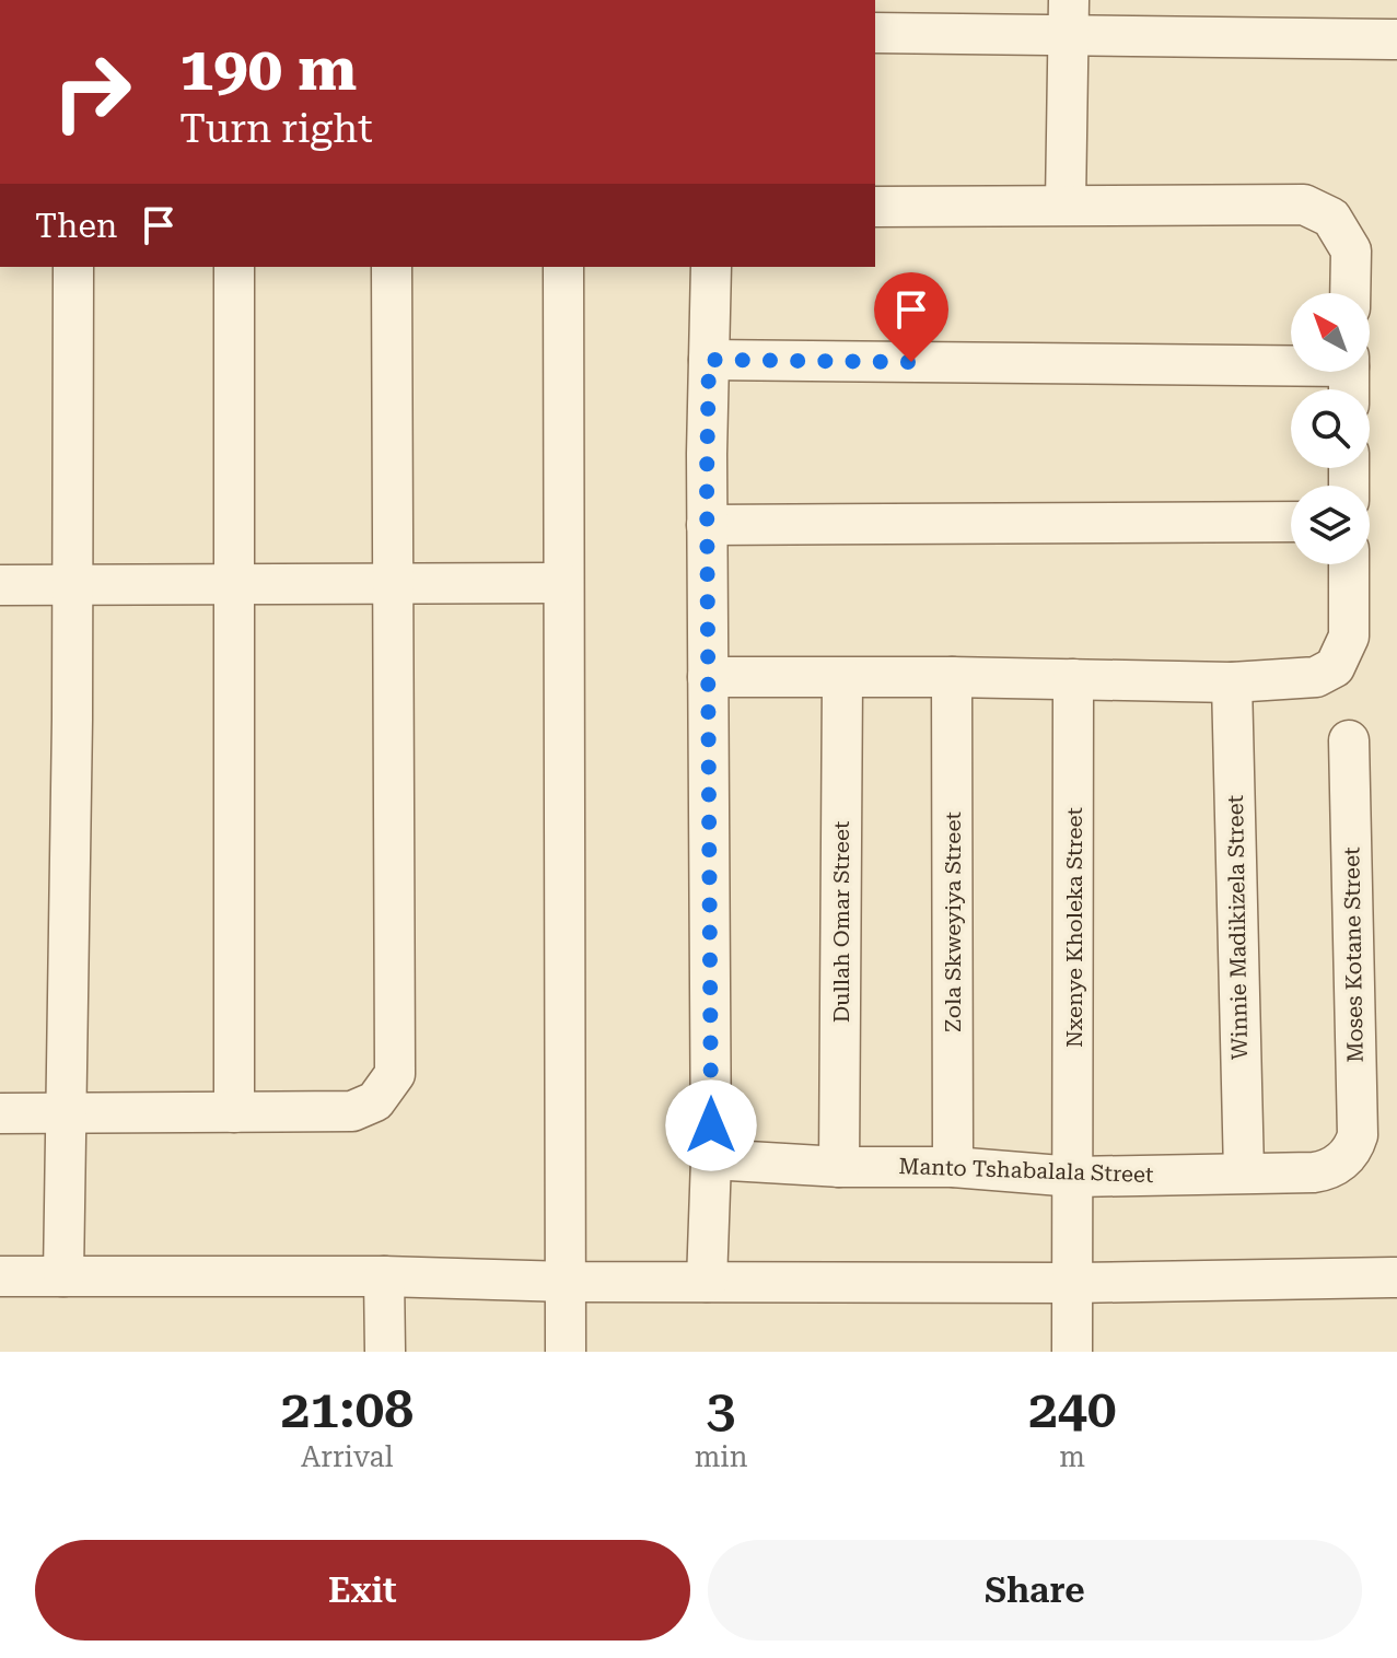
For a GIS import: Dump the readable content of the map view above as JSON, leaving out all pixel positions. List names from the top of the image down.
{
  "streets": {
    "street": [
      "Dullah Omar Street",
      "Zola Skweyiya Street",
      "Nxenye Kholeka Street",
      "Winnie Madikizela Street",
      "Moses Kotane Street",
      "Manto Tshabalala Street"
    ]
  },
  "crossings": [
    ["Dullah Omar Street", "Manto Tshabalala Street"],
    ["Zola Skweyiya Street", "Manto Tshabalala Street"],
    ["Nxenye Kholeka Street", "Manto Tshabalala Street"],
    ["Winnie Madikizela Street", "Manto Tshabalala Street"],
    ["Moses Kotane Street", "Manto Tshabalala Street"]
  ],
  "north": "top left",
  "page": {
    "turn": ["190 m", "Turn right"],
    "then": "Then",
    "eta": [
      "21:08",
      "Arrival",
      "3",
      "min",
      "240",
      "m"
    ],
    "buttons": ["Exit", "Share"]
  }
}
